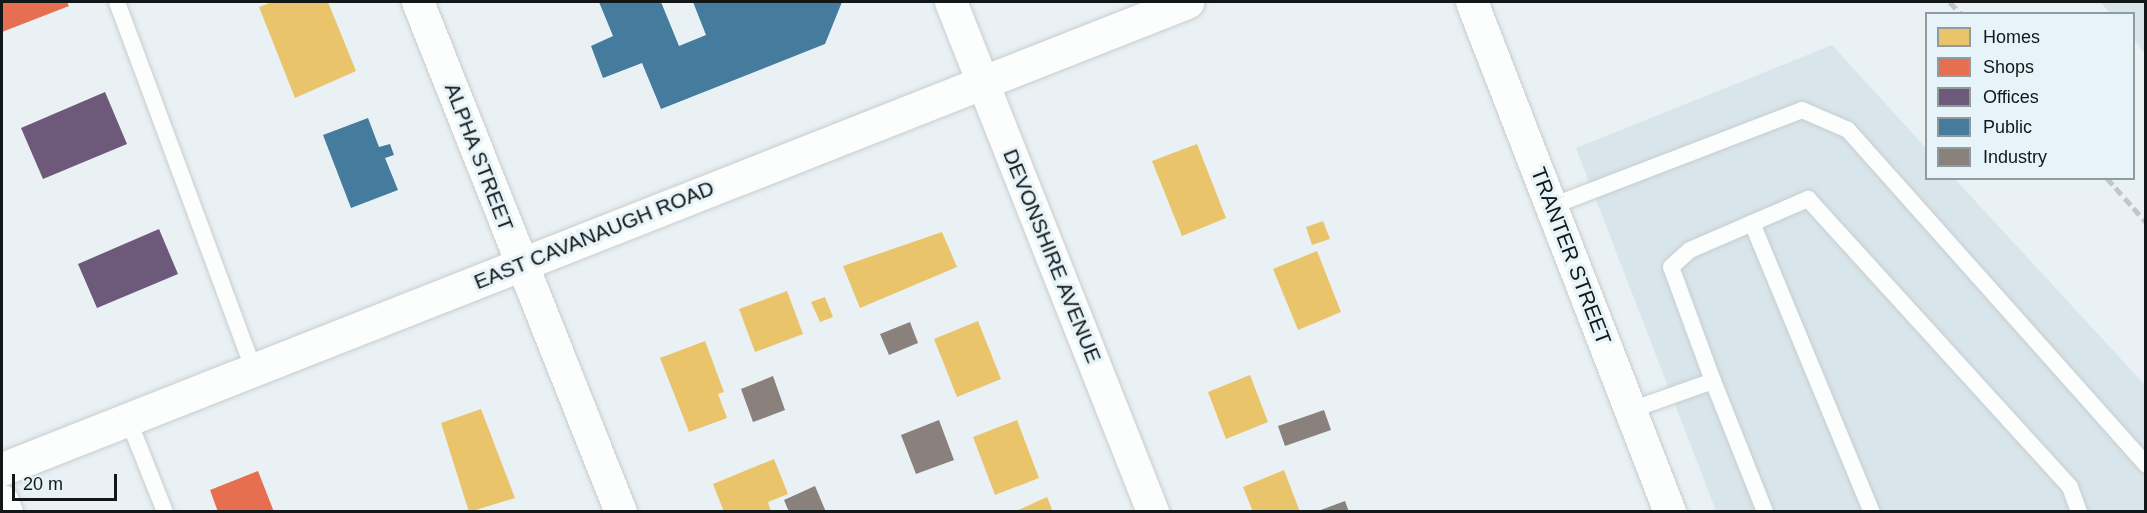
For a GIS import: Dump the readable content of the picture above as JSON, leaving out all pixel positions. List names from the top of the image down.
{
  "streets": {
    "street": [
      "ALPHA STREET",
      "EAST CAVANAUGH ROAD",
      "DEVONSHIRE AVENUE",
      "TRANTER STREET"
    ]
  },
  "crossings": [
    ["ALPHA STREET", "EAST CAVANAUGH ROAD"],
    ["EAST CAVANAUGH ROAD", "DEVONSHIRE AVENUE"]
  ],
  "legend": [
    "Homes",
    "Shops",
    "Offices",
    "Public",
    "Industry"
  ],
  "scale_bar": "20 m"
}
